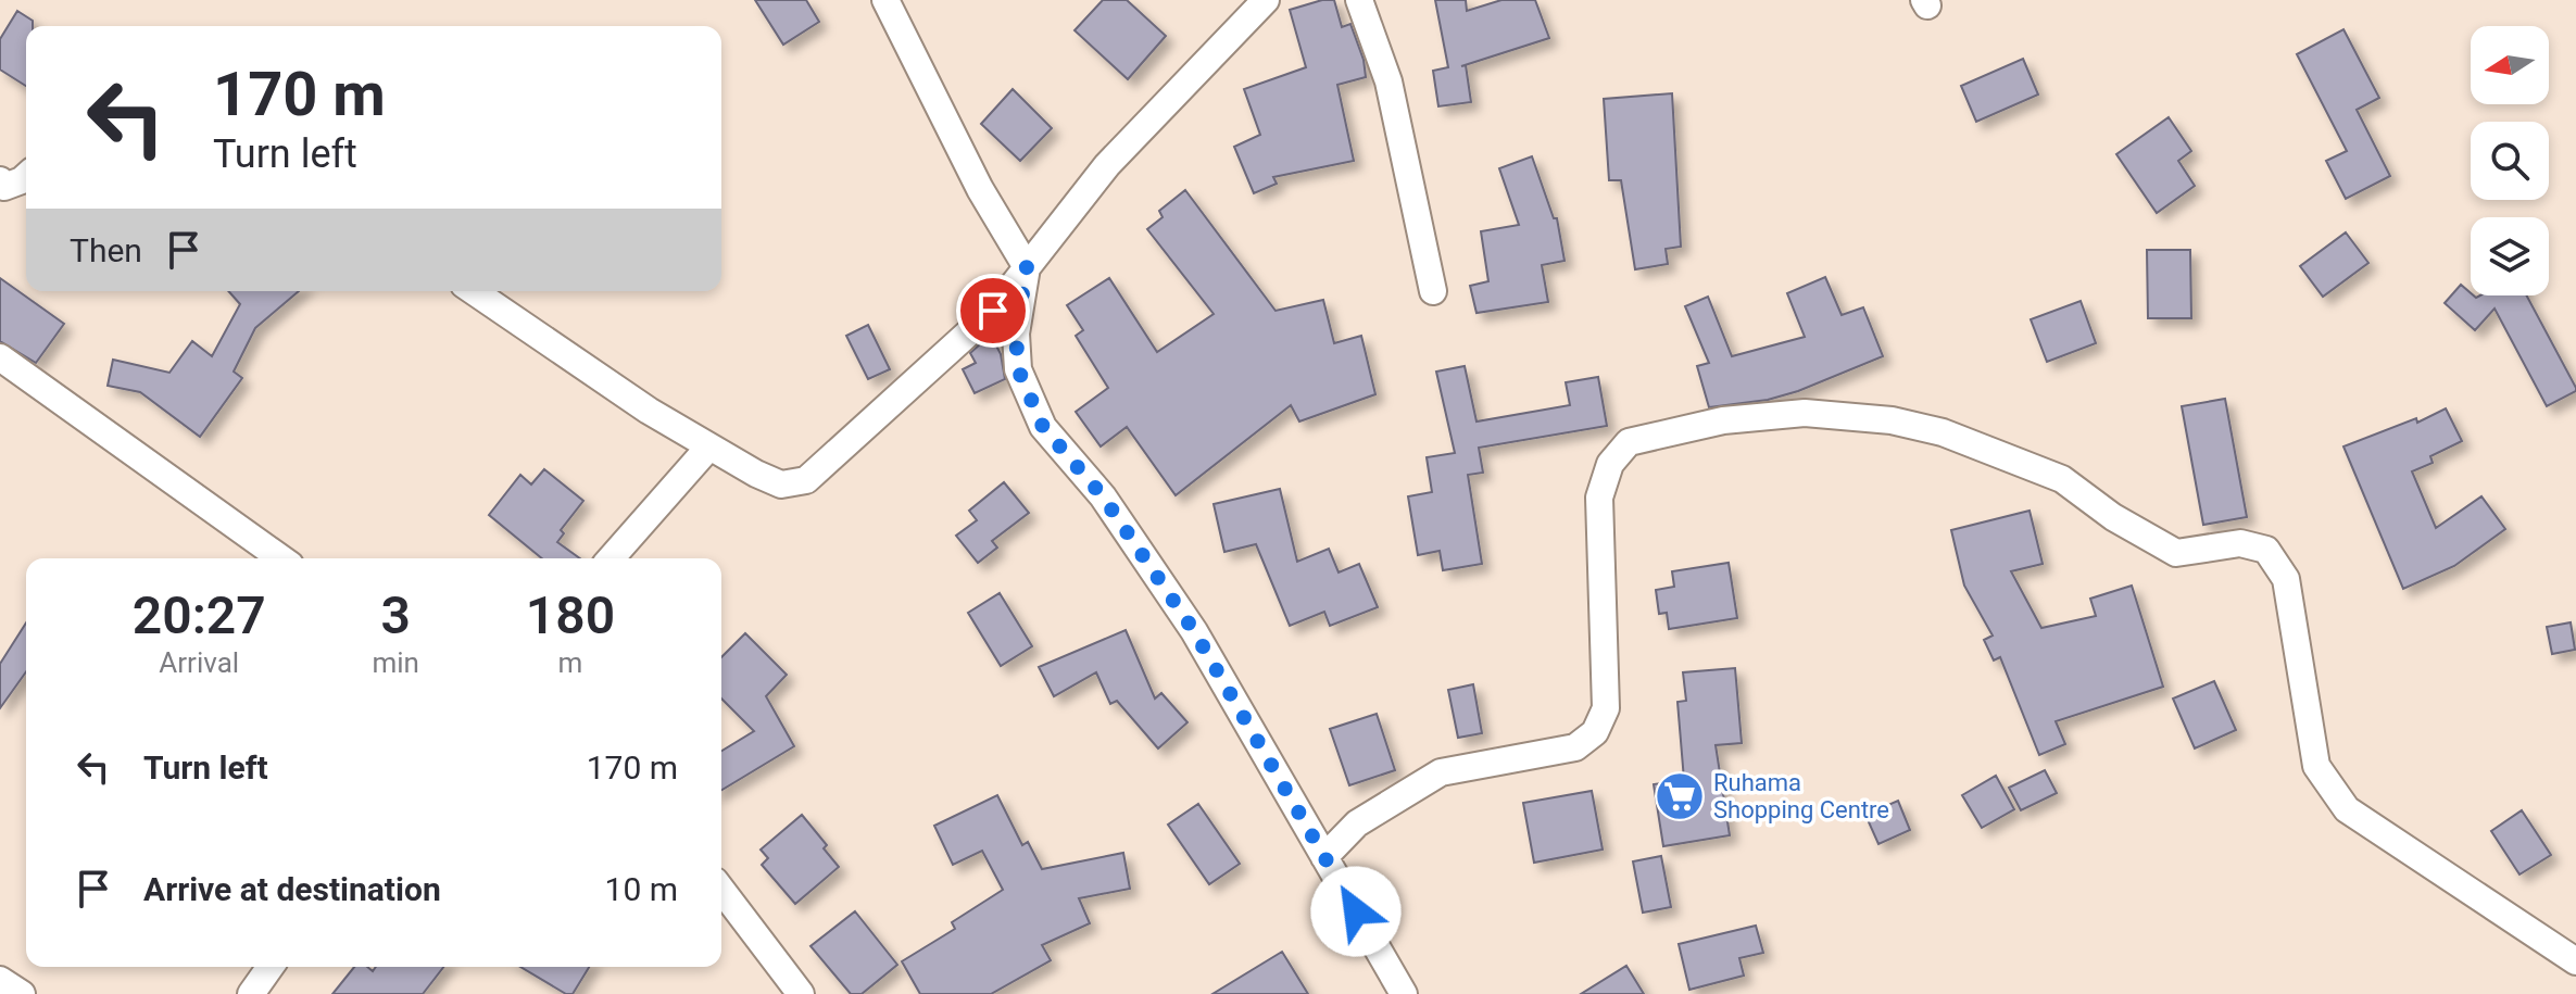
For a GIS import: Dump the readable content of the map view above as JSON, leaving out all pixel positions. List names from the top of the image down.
{
  "places": {
    "supermarket": ["Ruhama Shopping Centre"]
  },
  "north": "left",
  "page": {
    "turn": ["170 m", "Turn left"],
    "then": "Then",
    "eta": [
      "20:27",
      "Arrival",
      "3",
      "min",
      "180",
      "m"
    ],
    "list": [
      {
        "name": "Turn left",
        "value": "170 m"
      },
      {
        "name": "Arrive at destination",
        "value": "10 m"
      }
    ]
  }
}
